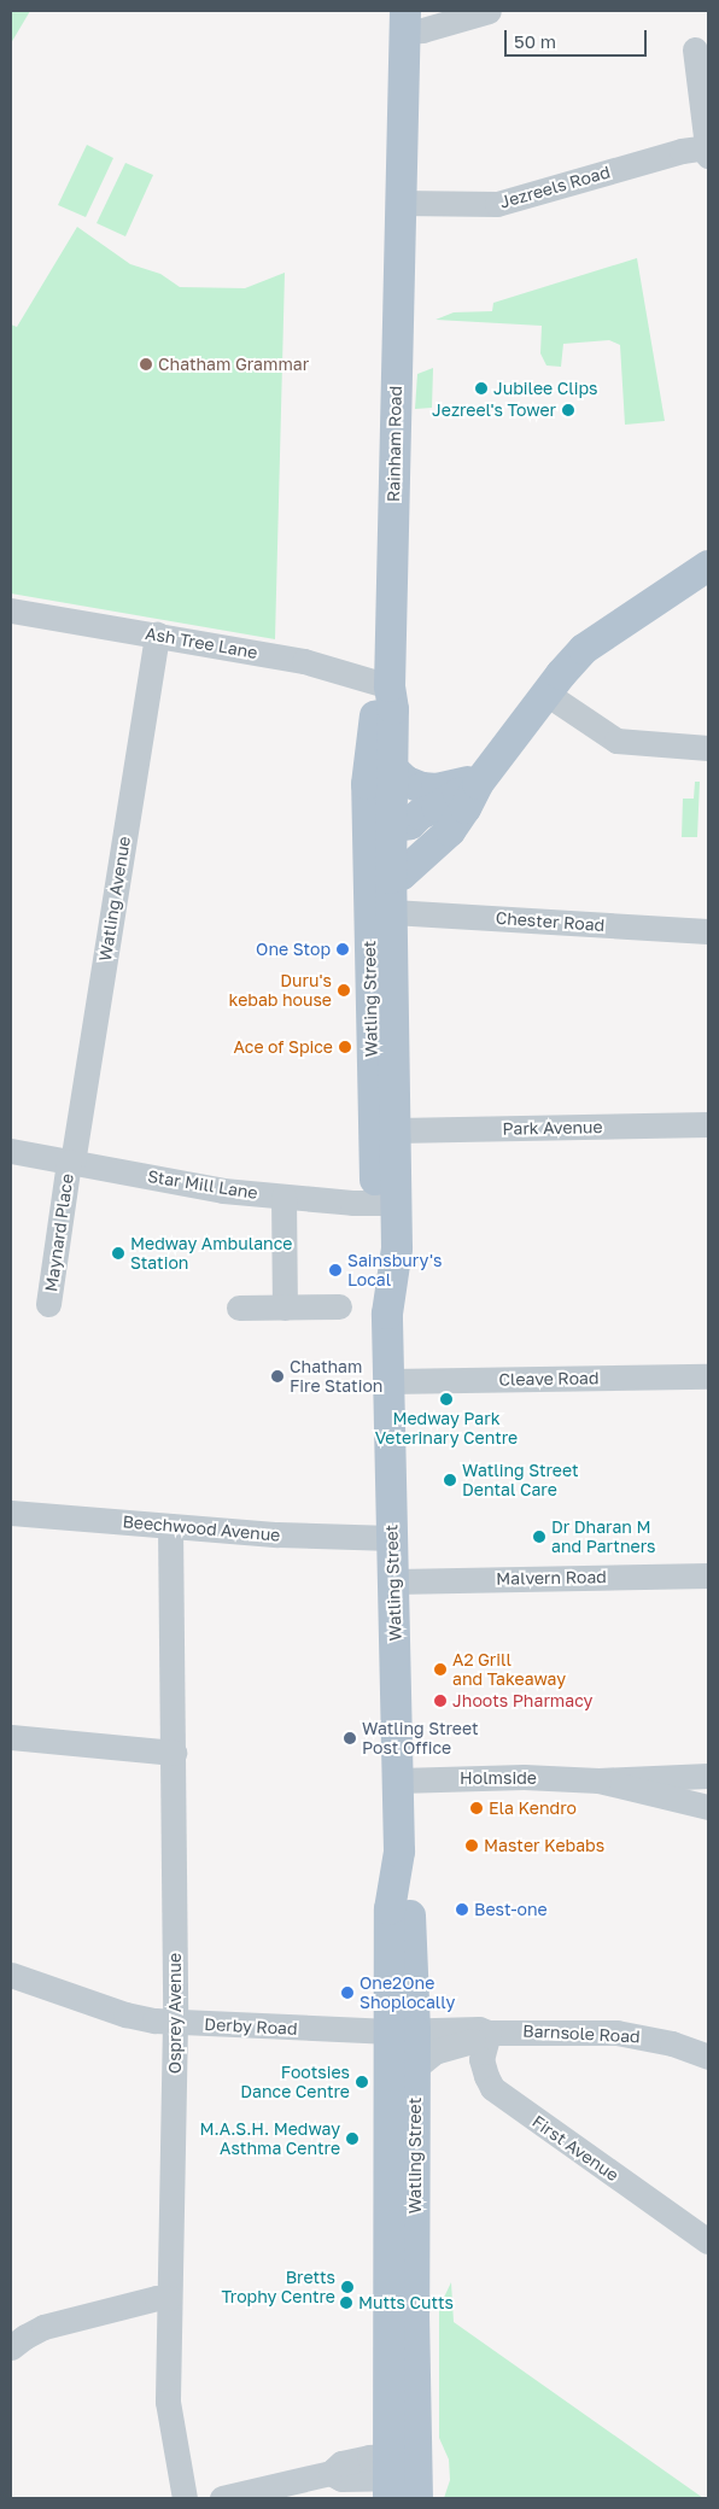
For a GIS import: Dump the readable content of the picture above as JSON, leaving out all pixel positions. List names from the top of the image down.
{
  "streets": {
    "main road": ["Rainham Road", "Watling Street"],
    "street": [
      "Jezreels Road",
      "Ash Tree Lane",
      "Watling Avenue",
      "Chester Road",
      "Park Avenue",
      "Star Mill Lane",
      "Maynard Place",
      "Cleave Road",
      "Beechwood Avenue",
      "Malvern Road",
      "Holmside",
      "Osprey Avenue",
      "Derby Road",
      "Barnsole Road",
      "First Avenue"
    ]
  },
  "crossings": [
    ["Jezreels Road", "Rainham Road"],
    ["Rainham Road", "Ash Tree Lane"],
    ["Rainham Road", "Watling Street"],
    ["Ash Tree Lane", "Watling Avenue"],
    ["Ash Tree Lane", "Watling Street"],
    ["Watling Avenue", "Star Mill Lane"],
    ["Watling Avenue", "Maynard Place"],
    ["Chester Road", "Watling Street"],
    ["Watling Street", "Park Avenue"],
    ["Watling Street", "Star Mill Lane"],
    ["Watling Street", "Cleave Road"],
    ["Watling Street", "Beechwood Avenue"],
    ["Watling Street", "Malvern Road"],
    ["Watling Street", "Holmside"],
    ["Watling Street", "Derby Road"],
    ["Watling Street", "Barnsole Road"],
    ["Star Mill Lane", "Maynard Place"],
    ["Beechwood Avenue", "Osprey Avenue"],
    ["Osprey Avenue", "Derby Road"],
    ["Derby Road", "Barnsole Road"],
    ["Barnsole Road", "First Avenue"]
  ],
  "places": [
    "Chatham Grammar",
    "Jubilee Clips",
    "Jezreel's Tower",
    "One Stop",
    "Duru's kebab house",
    "Ace of Spice",
    "Medway Ambulance Station",
    "Sainsbury's Local",
    "Chatham Fire Station",
    "Medway Park Veterinary Centre",
    "Watling Street Dental Care",
    "Dr Dharan M and Partners",
    "A2 Grill and Takeaway",
    "Jhoots Pharmacy",
    "Watling Street Post Office",
    "Ela Kendro",
    "Master Kebabs",
    "Best-one",
    "One2One Shoplocally",
    "Footsies Dance Centre",
    "M.A.S.H. Medway Asthma Centre",
    "Bretts Trophy Centre",
    "Mutts Cutts"
  ],
  "scale_bar": "50 m"
}
